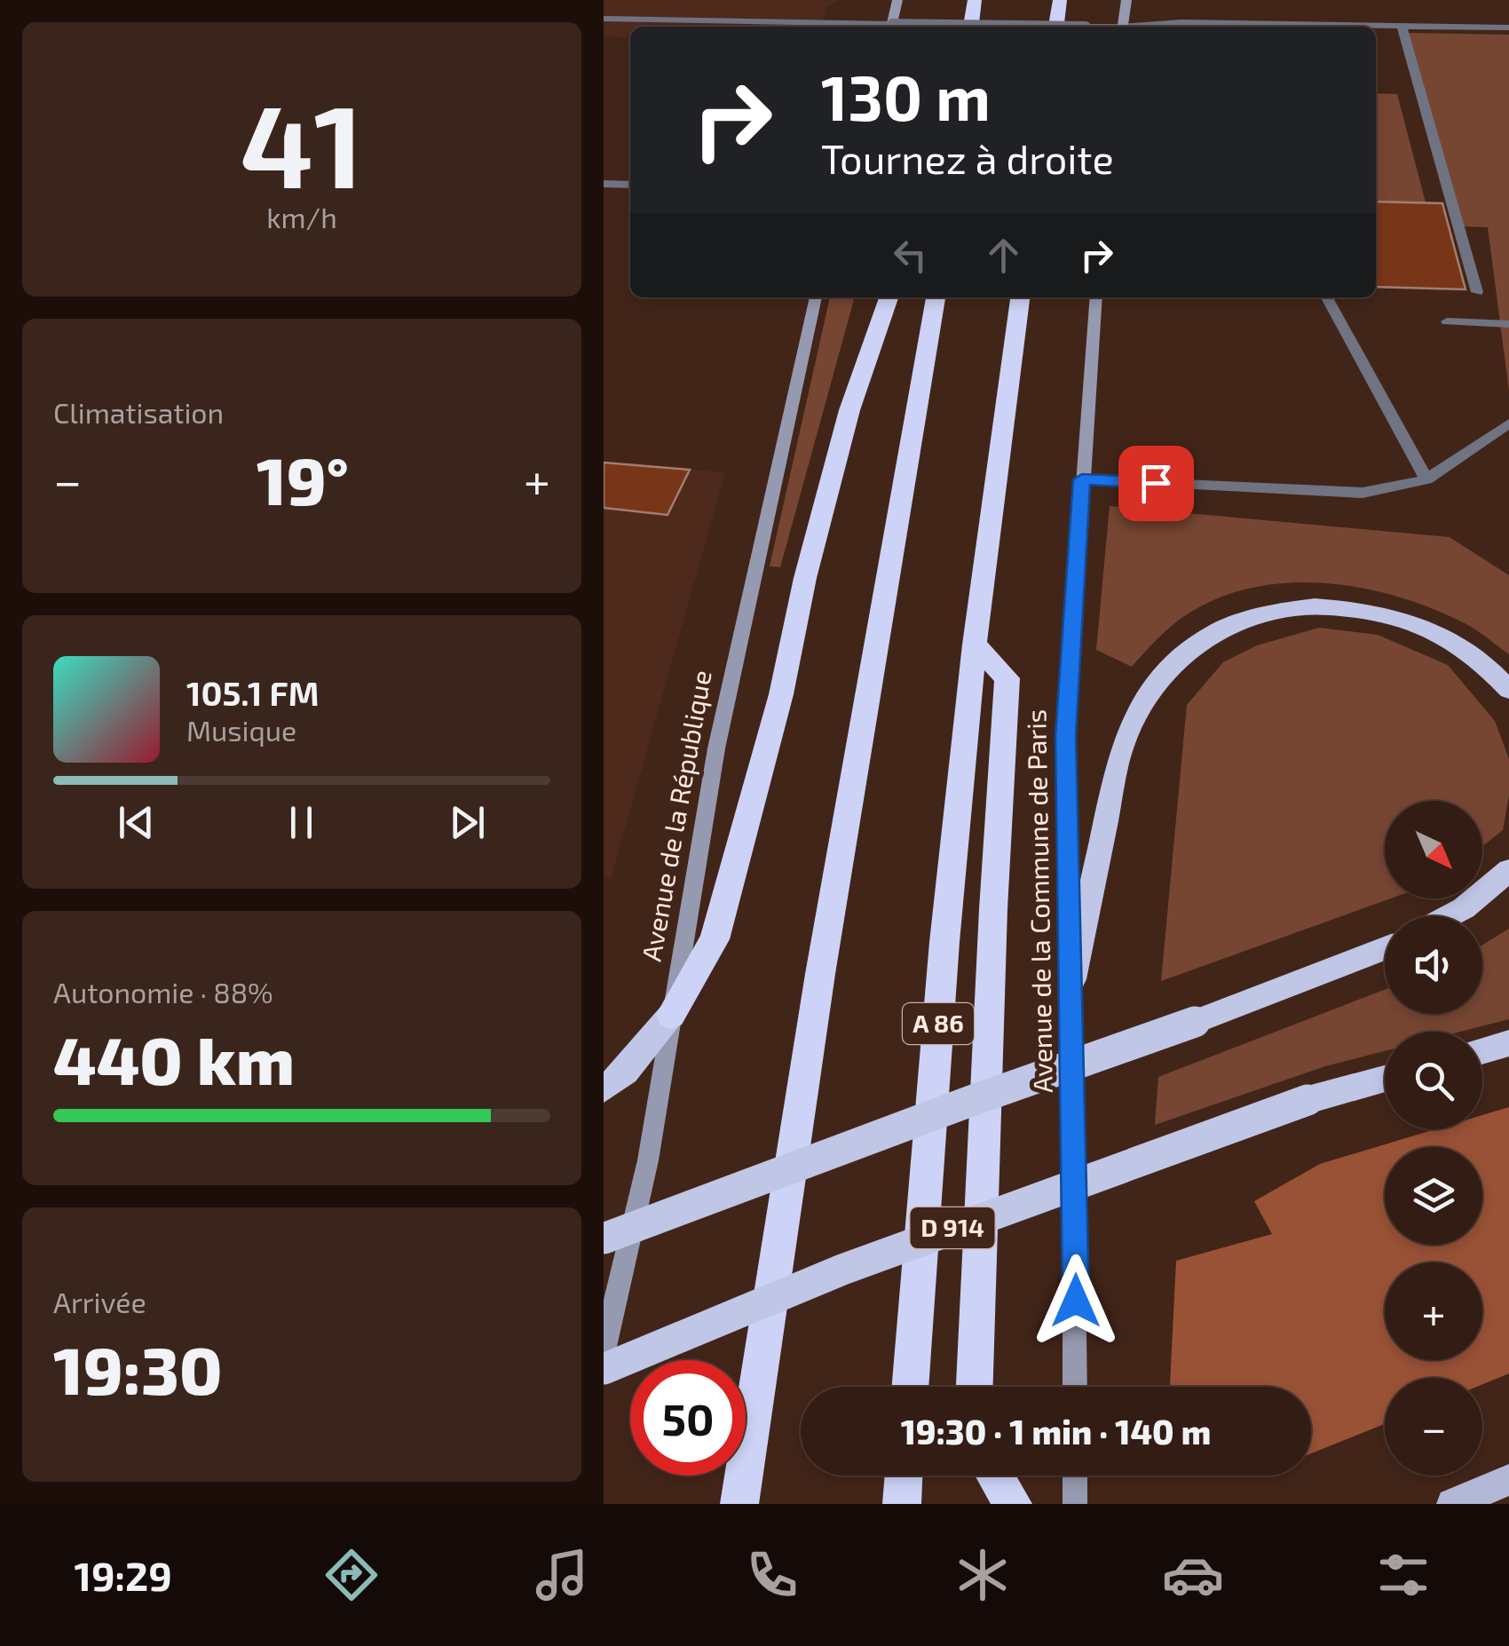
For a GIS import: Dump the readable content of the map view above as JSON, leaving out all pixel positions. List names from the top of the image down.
{
  "streets": {
    "highway": ["A 86", "D 914"],
    "main road": ["Avenue de la République", "Avenue de la Commune de Paris"]
  },
  "north": "bottom right",
  "page": {
    "tile": [
      ["41", "km/h"],
      "Climatisation",
      ["Autonomie · 88%", "440 km"],
      ["Arrivée", "19:30"]
    ],
    "turn": ["130 m", "Tournez à droite"],
    "heat": ["−", "19°", "+"],
    "song": ["105.1 FM", "Musique"],
    "map_buttons": ["+", "−"],
    "limit": "50",
    "trip": "19:30 · 1 min · 140 m",
    "tabs": "19:29"
  }
}
